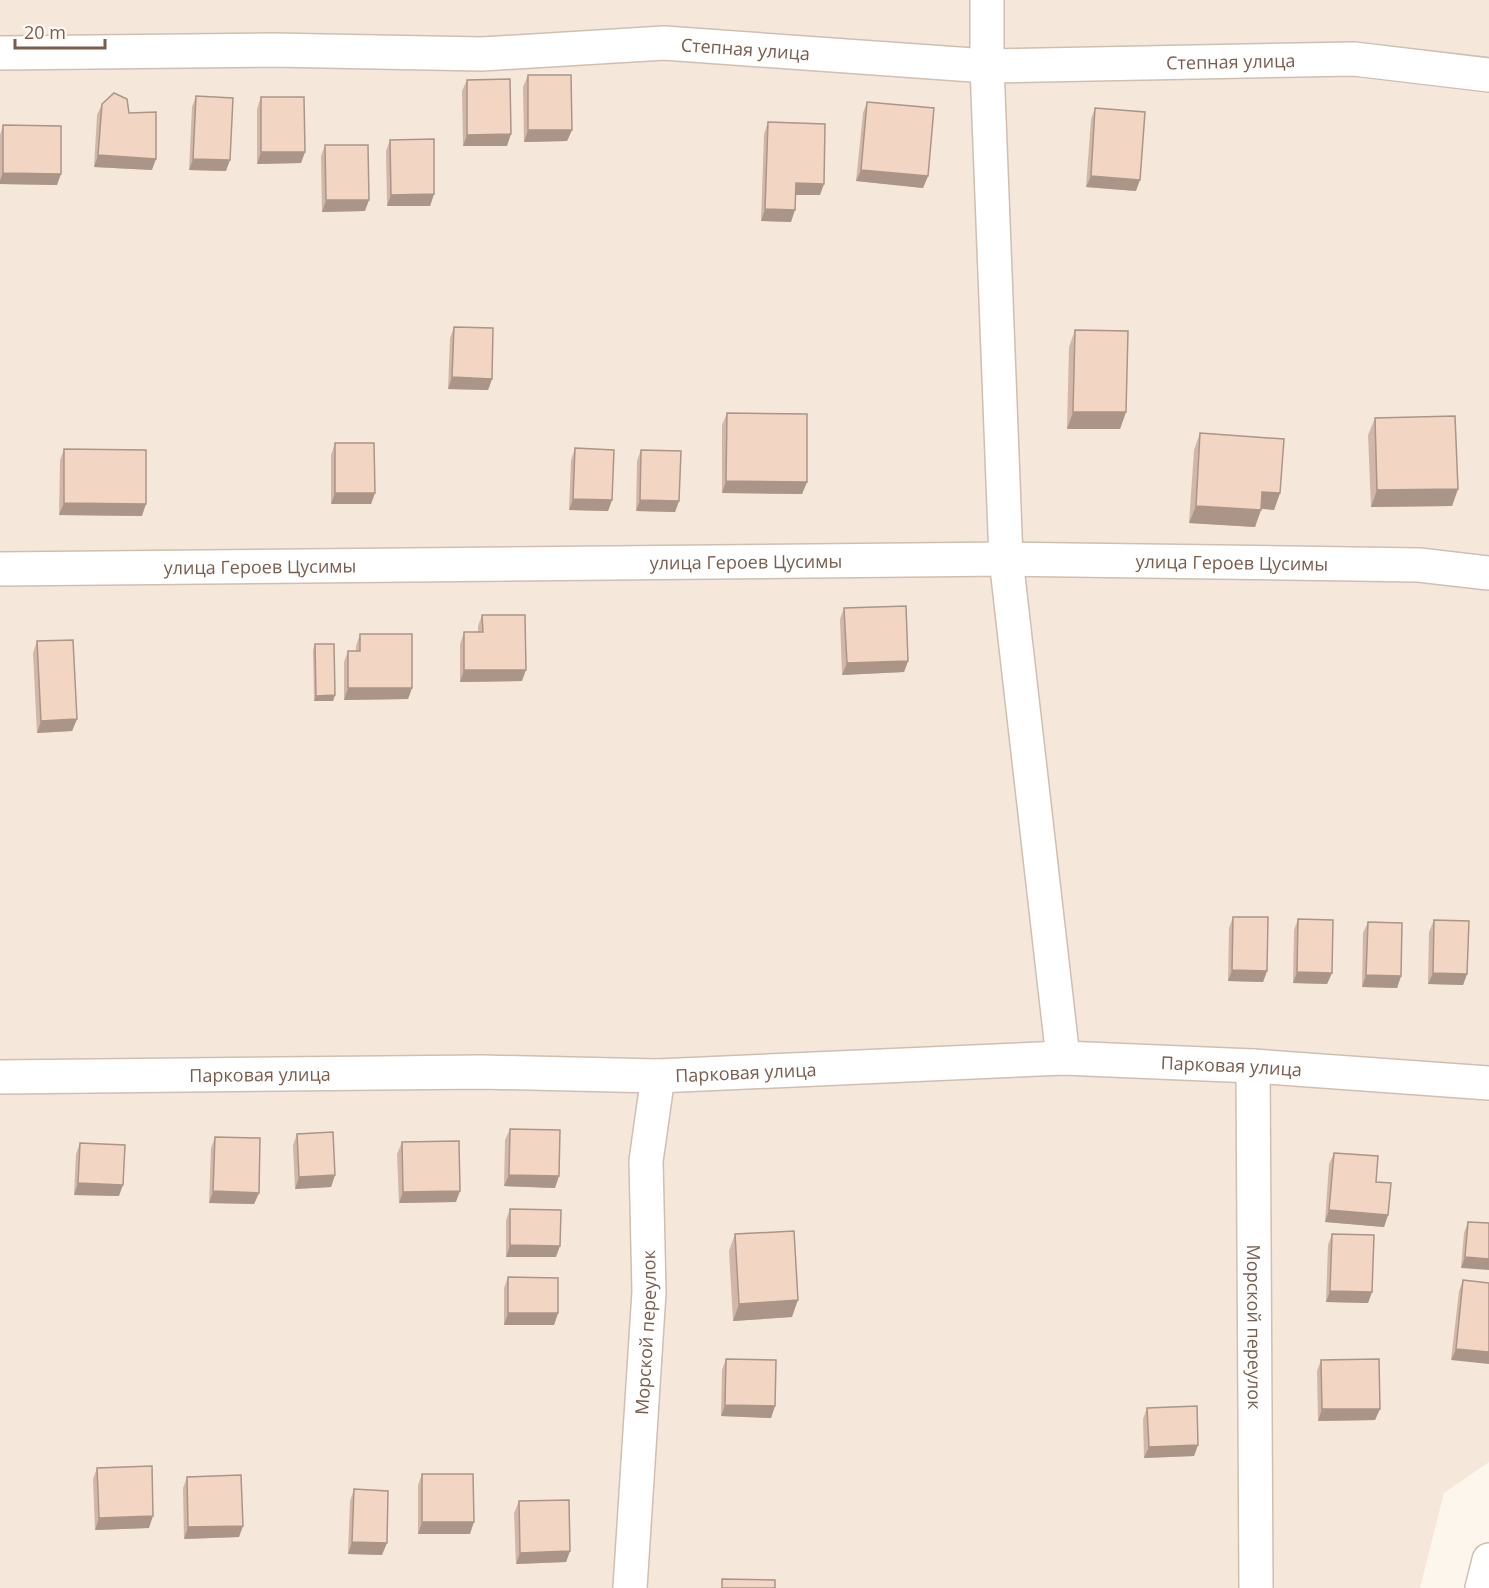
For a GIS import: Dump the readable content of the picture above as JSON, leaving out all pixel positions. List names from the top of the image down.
{
  "streets": {
    "street": [
      "Степная улица",
      "улица Героев Цусимы",
      "Парковая улица",
      "Морской переулок"
    ]
  },
  "crossings": [
    ["Парковая улица", "Морской переулок"]
  ],
  "scale_bar": "20 m"
}
